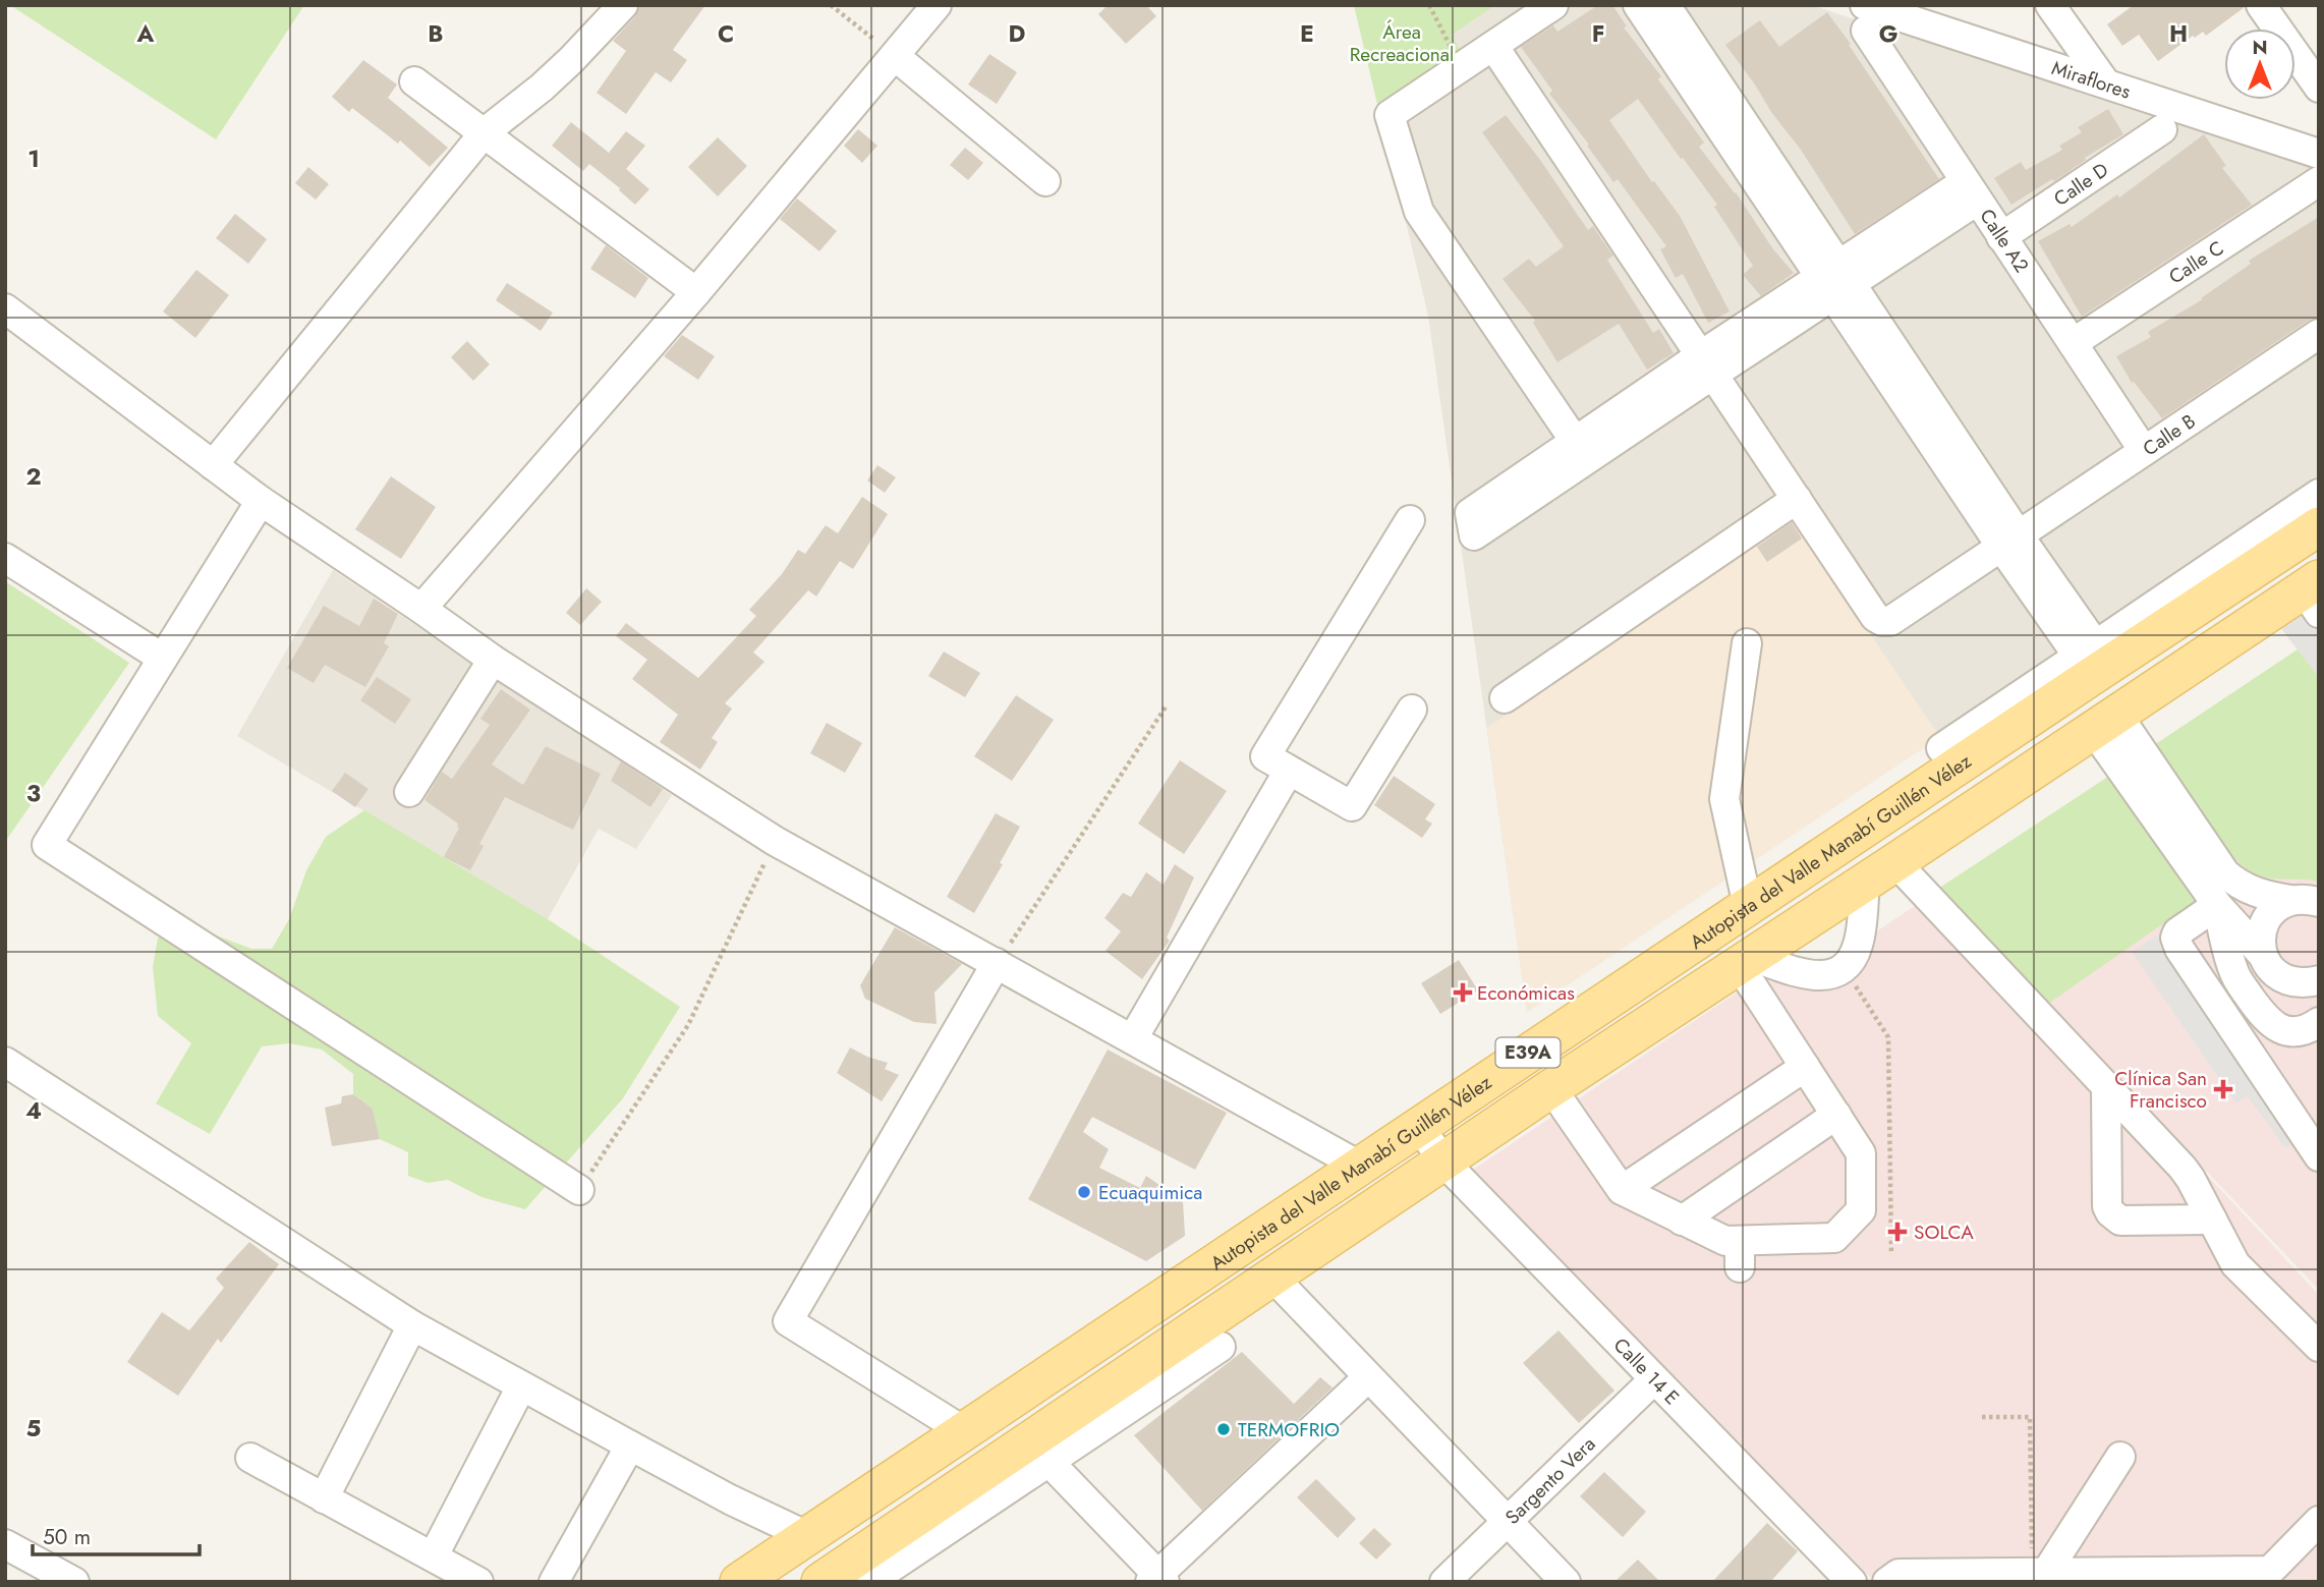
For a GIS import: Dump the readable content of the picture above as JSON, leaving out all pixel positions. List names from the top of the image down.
{
  "streets": {
    "main road": ["Autopista del Valle Manabí Guillén Vélez", "E39A"],
    "street": [
      "Miraflores",
      "Calle D",
      "Calle A2",
      "Calle C",
      "Calle B",
      "Calle 14 E",
      "Sargento Vera"
    ]
  },
  "crossings": [
    ["Miraflores", "Calle A2"],
    ["Calle D", "Calle A2"],
    ["Calle A2", "Calle C"],
    ["Calle A2", "Calle B"],
    ["Autopista del Valle Manabí Guillén Vélez", "Calle 14 E"],
    ["E39A", "Calle 14 E"],
    ["Calle 14 E", "Sargento Vera"]
  ],
  "parks": ["Área Recreacional"],
  "places": {
    "health": ["Económicas", "Clínica San Francisco", "SOLCA"],
    "other": ["Ecuaquimica", "TERMOFRIO"]
  },
  "scale_bar": "50 m",
  "north": "top",
  "grid": {
    "columns": [
      "A",
      "B",
      "C",
      "D",
      "E",
      "F",
      "G",
      "H"
    ],
    "rows": [
      "1",
      "2",
      "3",
      "4",
      "5"
    ]
  }
}
